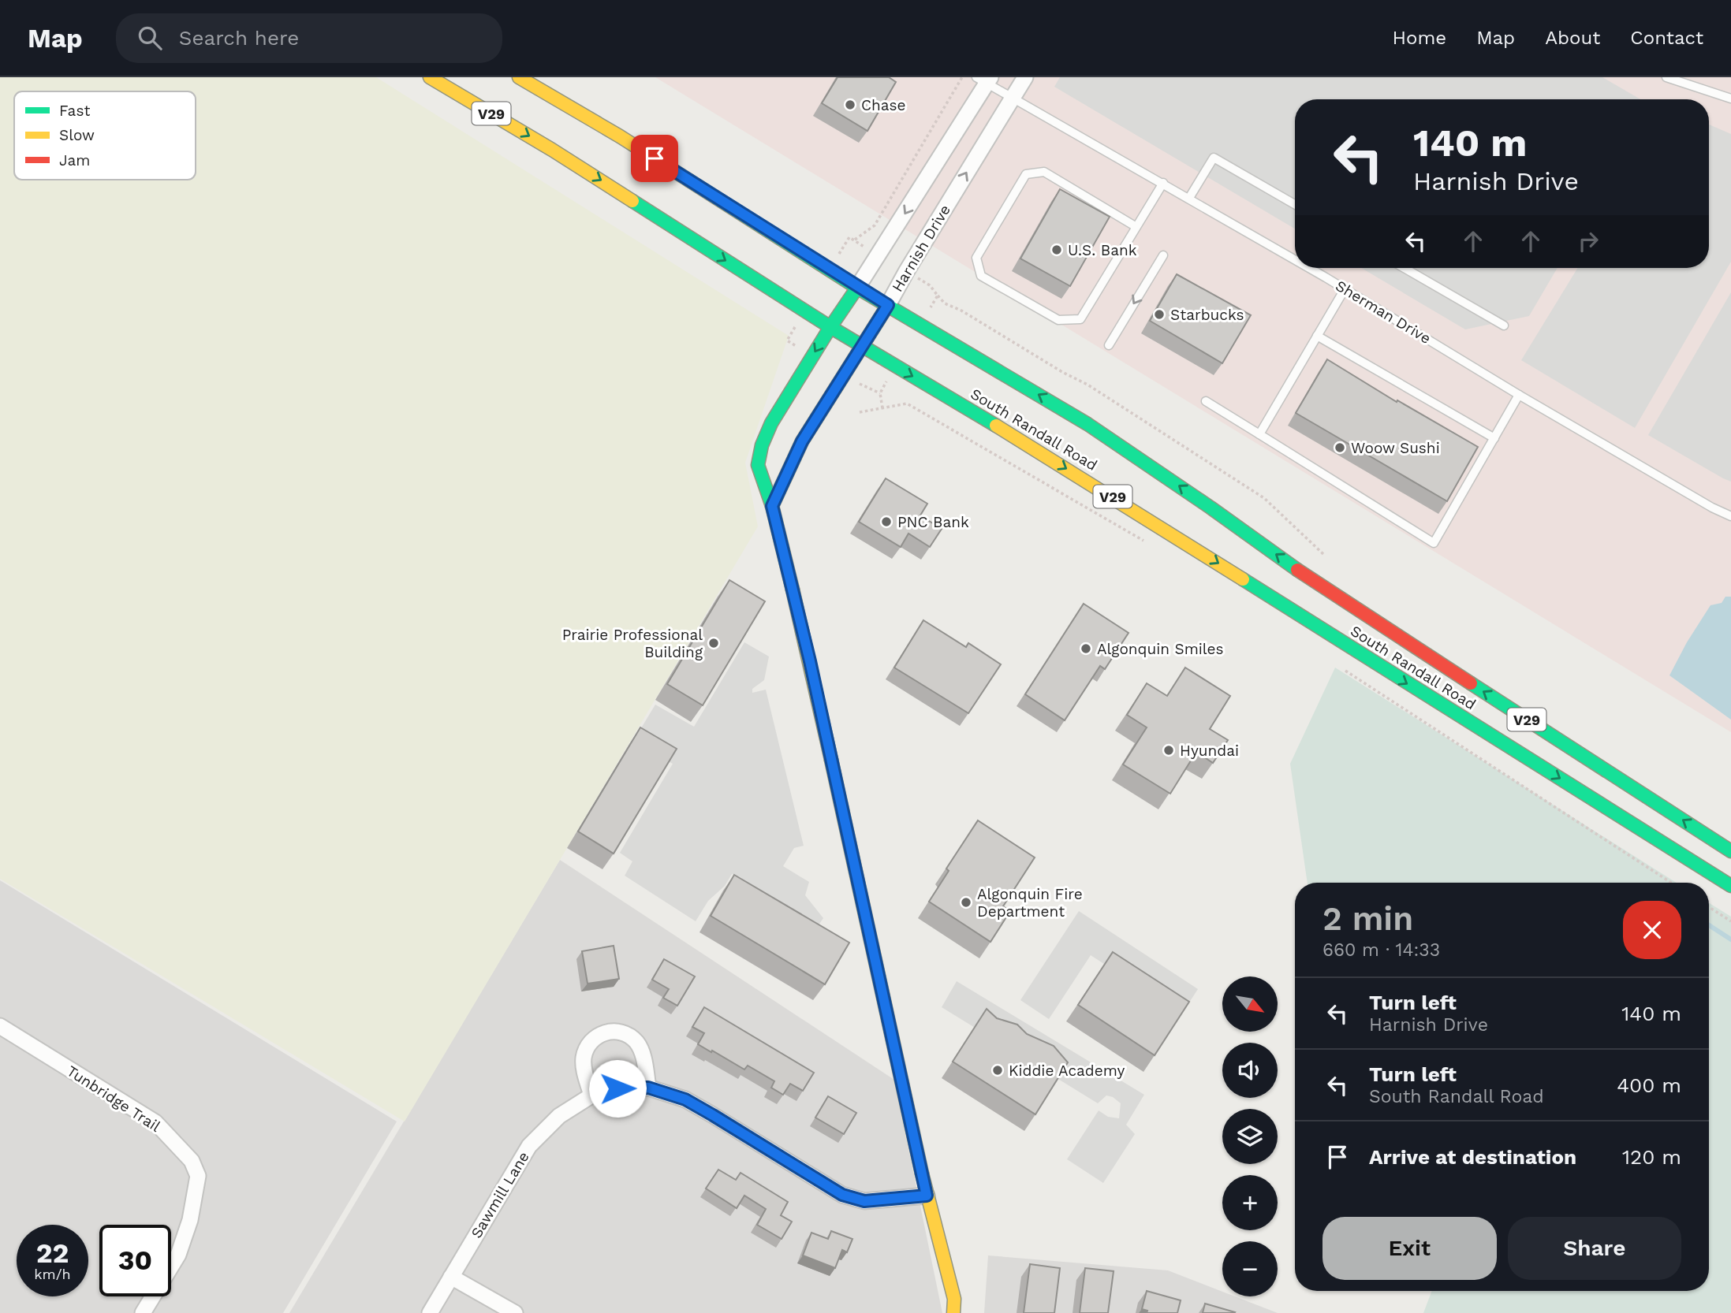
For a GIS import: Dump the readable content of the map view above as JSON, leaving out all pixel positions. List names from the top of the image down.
{
  "streets": {
    "main road": ["V29", "Harnish Drive", "South Randall Road"],
    "street": ["Tunbridge Trail", "Sawmill Lane"],
    "lane": ["Sherman Drive"]
  },
  "crossings": [
    ["Harnish Drive", "Sherman Drive"],
    ["Harnish Drive", "South Randall Road"],
    ["Harnish Drive", "Sawmill Lane"]
  ],
  "places": [
    "Chase",
    "U.S. Bank",
    "Starbucks",
    "Woow Sushi",
    "PNC Bank",
    "Prairie Professional Building",
    "Algonquin Smiles",
    "Hyundai",
    "Algonquin Fire Department",
    "Kiddie Academy"
  ],
  "legend": ["Fast", "Slow", "Jam"],
  "north": "bottom right",
  "page": {
    "header": "Map",
    "search": "Search here",
    "nav": [
      "Home",
      "Map",
      "About",
      "Contact"
    ],
    "turn": ["140 m", "Harnish Drive"],
    "heading": ["2 min", "660 m · 14:33"],
    "map_buttons": ["+", "−"],
    "list": [
      {
        "name": "Turn left",
        "note": "Harnish Drive",
        "value": "140 m"
      },
      {
        "name": "Turn left",
        "note": "South Randall Road",
        "value": "400 m"
      },
      {
        "name": "Arrive at destination",
        "value": "120 m"
      }
    ],
    "buttons": ["Exit", "Share"],
    "speed": "22 km/h",
    "limit": "30"
  }
}
